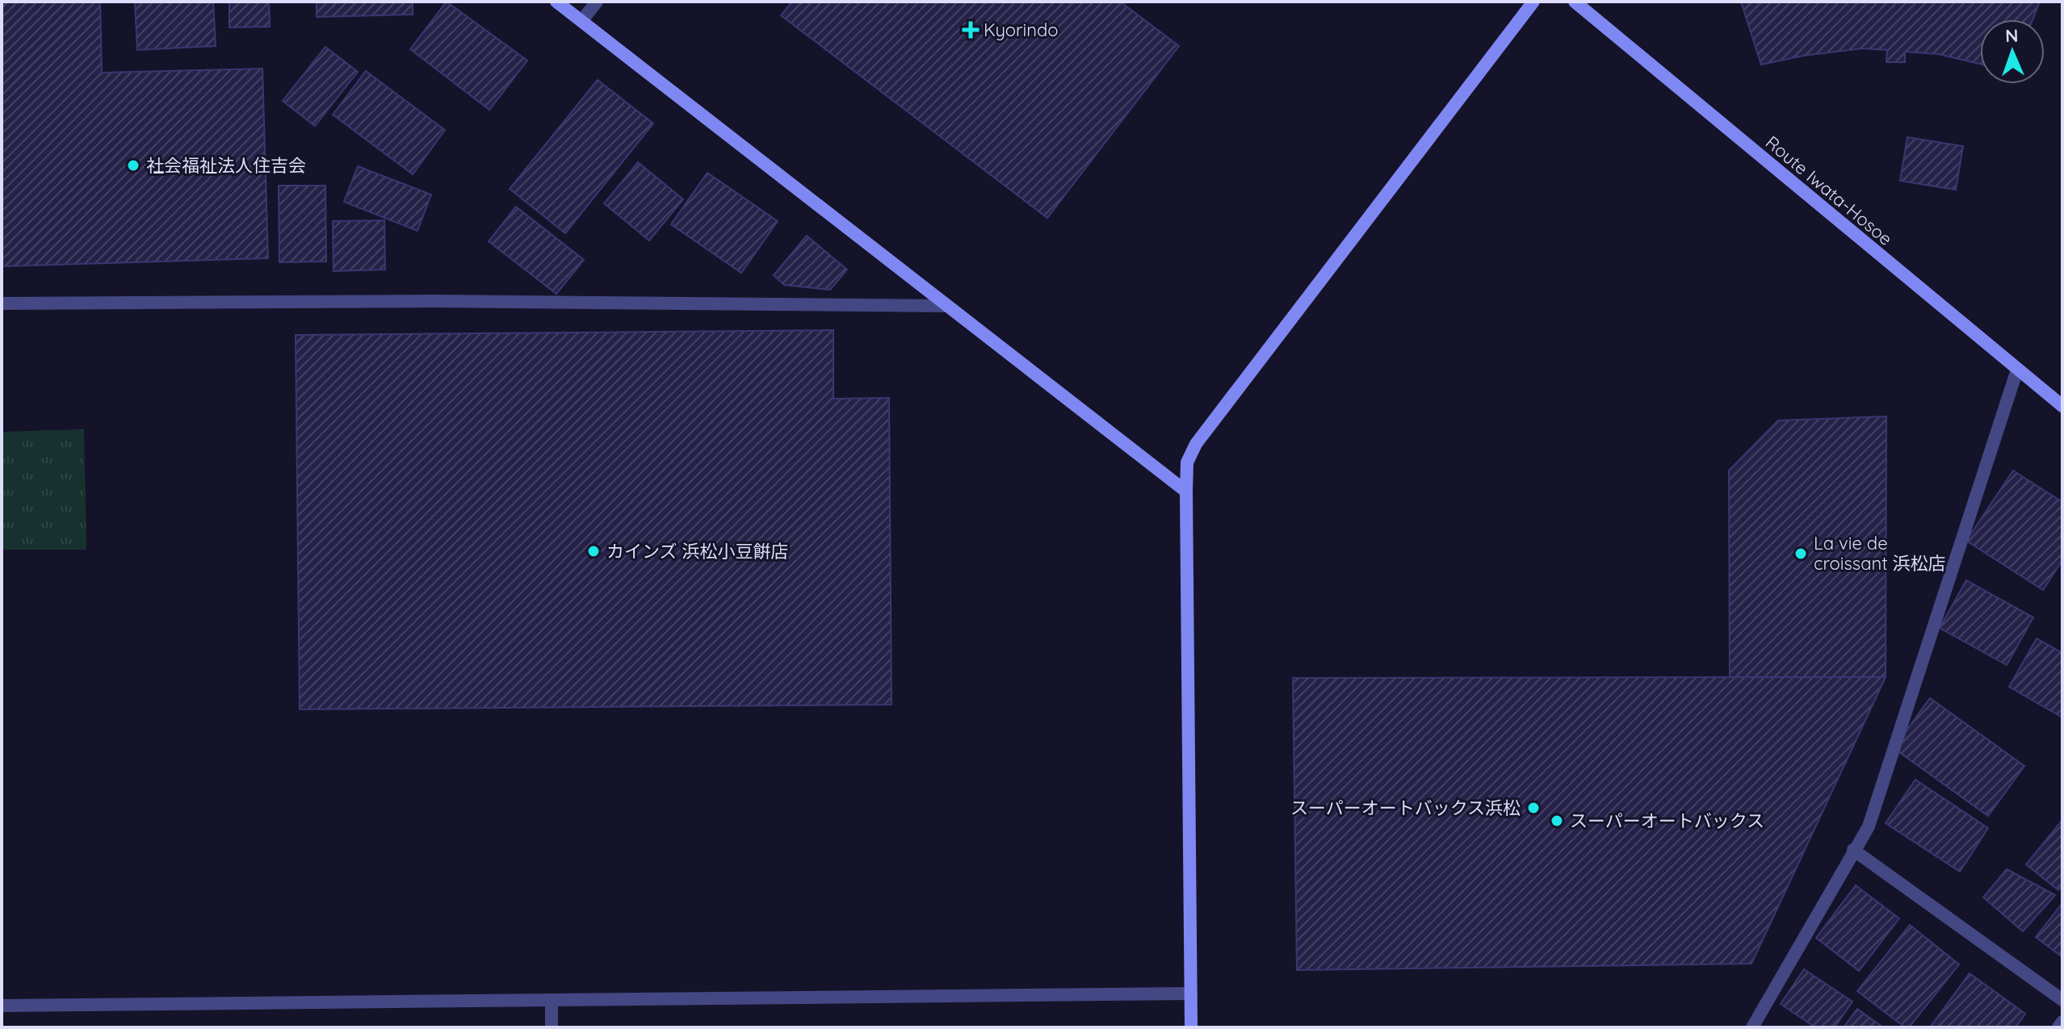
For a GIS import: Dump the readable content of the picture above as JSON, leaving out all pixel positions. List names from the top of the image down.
{
  "streets": {
    "street": ["Route Iwata-Hosoe"]
  },
  "places": {
    "health": ["Kyorindo"],
    "other": [
      "社会福祉法人住吉会",
      "カインズ 浜松小豆餠店",
      "La vie de croissant 浜松店",
      "スーパーオートバックス浜松",
      "スーパーオートバックス"
    ]
  },
  "north": "top"
}
